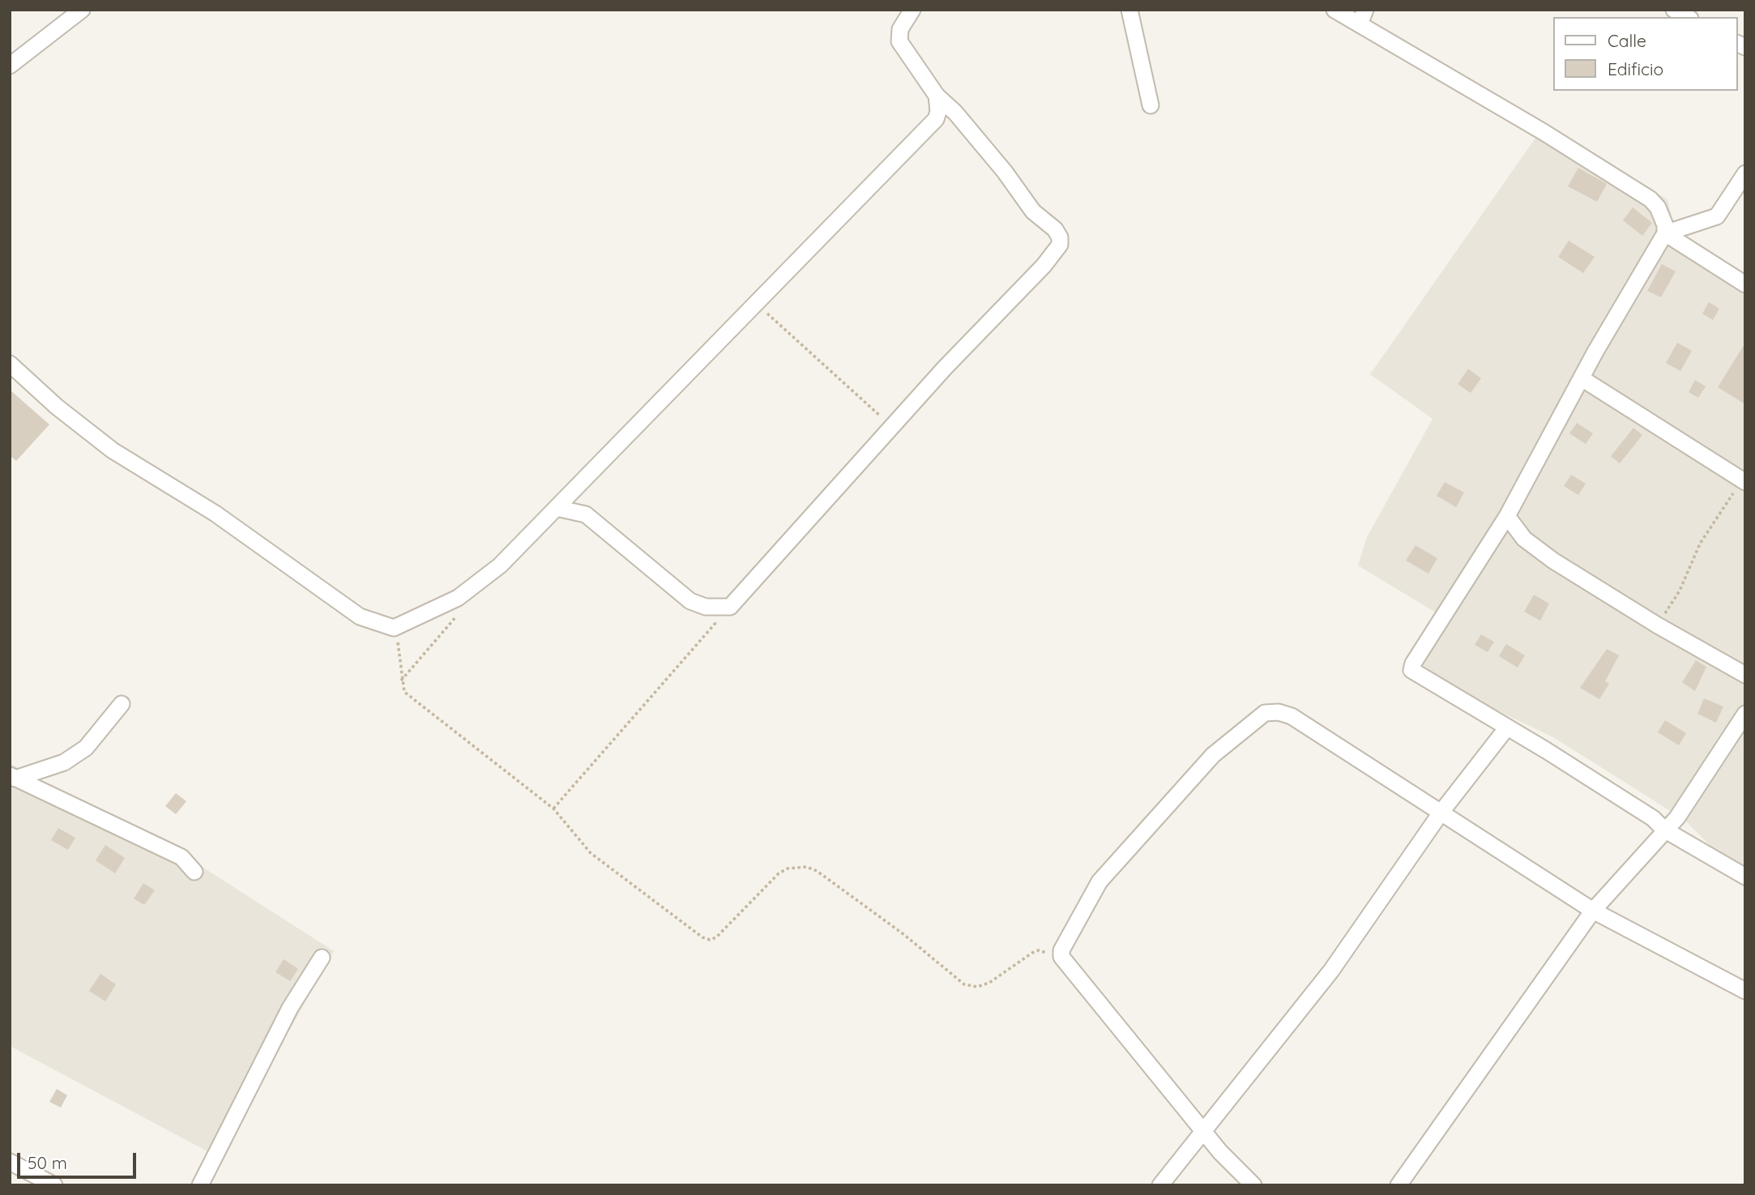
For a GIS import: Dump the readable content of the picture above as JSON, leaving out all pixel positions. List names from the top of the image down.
{
  "legend": ["Calle", "Edificio"],
  "scale_bar": "50 m"
}
